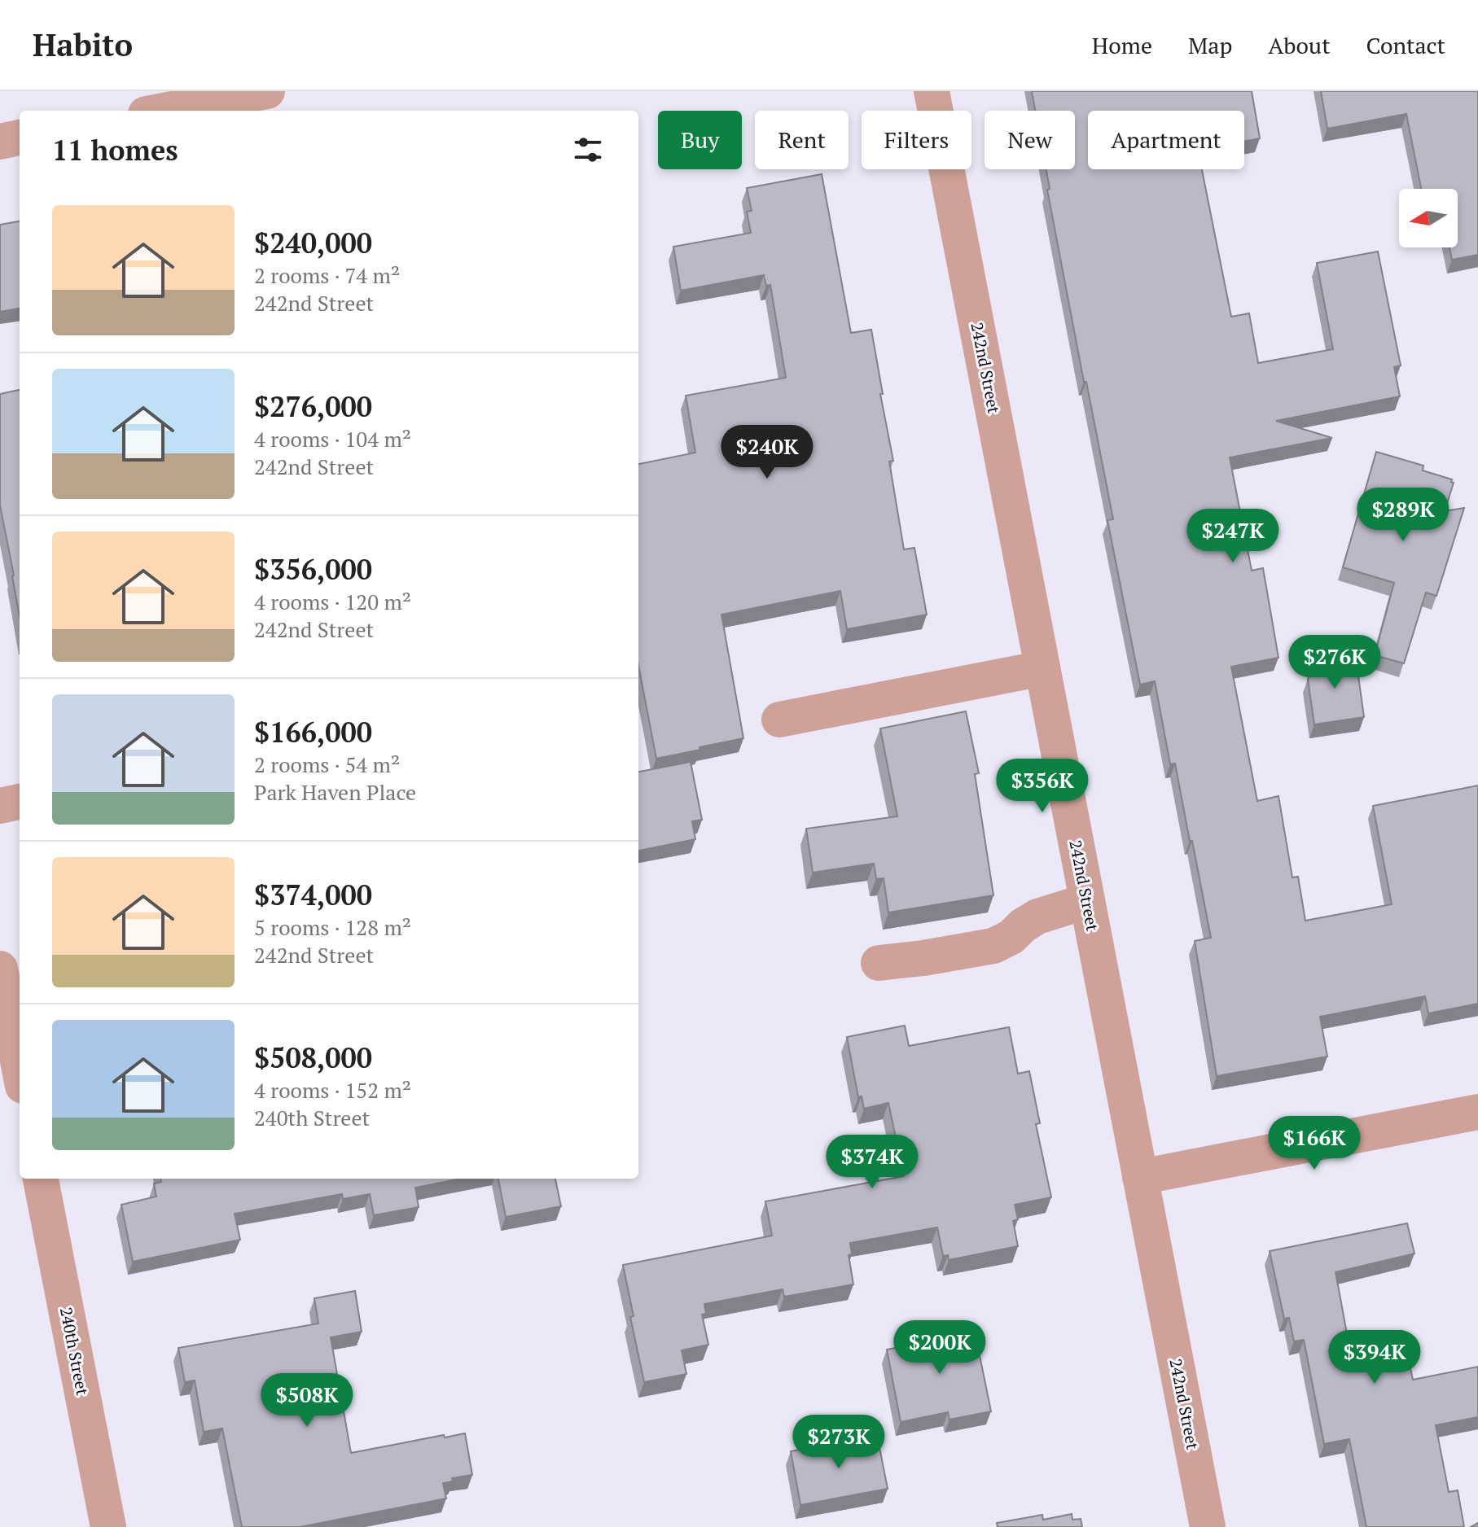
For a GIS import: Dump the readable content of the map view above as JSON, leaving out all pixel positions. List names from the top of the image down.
{
  "streets": {
    "street": ["242nd Street", "240th Street"]
  },
  "north": "left",
  "page": {
    "header": "Habito",
    "nav": [
      "Home",
      "Map",
      "About",
      "Contact"
    ],
    "chip": [
      "Buy",
      "Rent",
      "Filters",
      "New",
      "Apartment"
    ],
    "heading": "11 homes",
    "list": [
      {
        "name": "$240,000",
        "note": "2 rooms · 74 m² · 242nd Street"
      },
      {
        "name": "$276,000",
        "note": "4 rooms · 104 m² · 242nd Street"
      },
      {
        "name": "$356,000",
        "note": "4 rooms · 120 m² · 242nd Street"
      },
      {
        "name": "$166,000",
        "note": "2 rooms · 54 m² · Park Haven Place"
      },
      {
        "name": "$374,000",
        "note": "5 rooms · 128 m² · 242nd Street"
      },
      {
        "name": "$508,000",
        "note": "4 rooms · 152 m² · 240th Street"
      }
    ],
    "price": [
      "$240K",
      "$289K",
      "$247K",
      "$276K",
      "$356K",
      "$166K",
      "$374K",
      "$200K",
      "$394K",
      "$508K",
      "$273K"
    ]
  }
}
